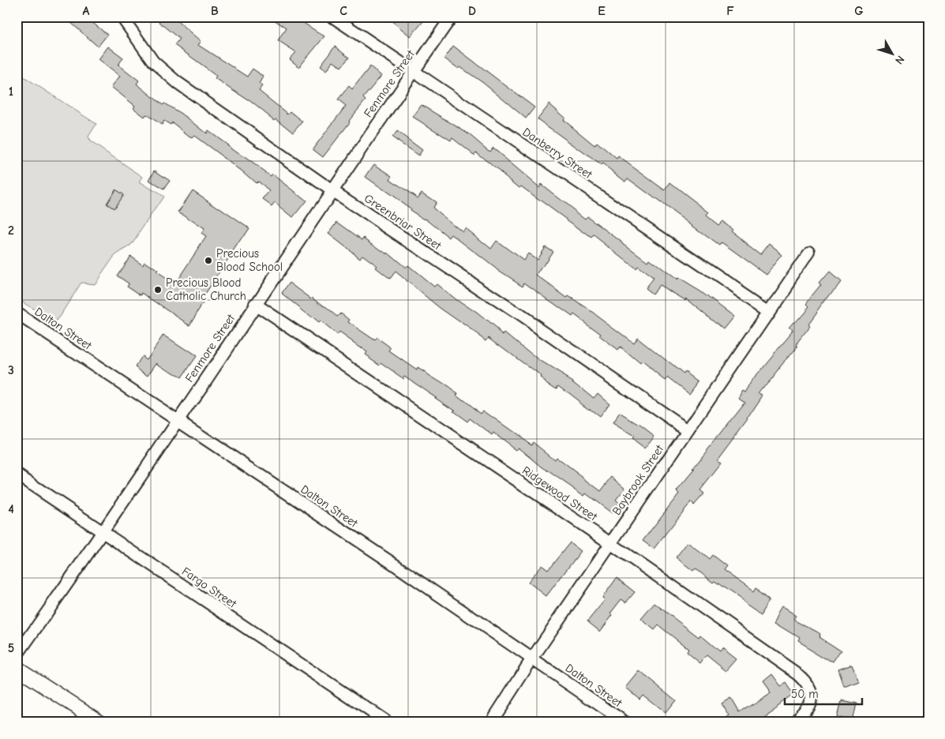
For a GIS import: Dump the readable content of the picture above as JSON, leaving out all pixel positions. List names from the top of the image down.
{
  "streets": {
    "street": [
      "Fenmore Street",
      "Danberry Street",
      "Greenbriar Street",
      "Dalton Street",
      "Baybrook Street",
      "Ridgewood Street",
      "Fargo Street"
    ]
  },
  "crossings": [
    ["Fenmore Street", "Danberry Street"],
    ["Fenmore Street", "Greenbriar Street"],
    ["Fenmore Street", "Dalton Street"],
    ["Fenmore Street", "Ridgewood Street"],
    ["Fenmore Street", "Fargo Street"],
    ["Danberry Street", "Baybrook Street"],
    ["Greenbriar Street", "Baybrook Street"],
    ["Dalton Street", "Baybrook Street"],
    ["Baybrook Street", "Ridgewood Street"]
  ],
  "places": ["Precious Blood School", "Precious Blood Catholic Church"],
  "scale_bar": "50 m",
  "north": "bottom right",
  "grid": {
    "columns": [
      "A",
      "B",
      "C",
      "D",
      "E",
      "F",
      "G"
    ],
    "rows": [
      "1",
      "2",
      "3",
      "4",
      "5"
    ]
  }
}
